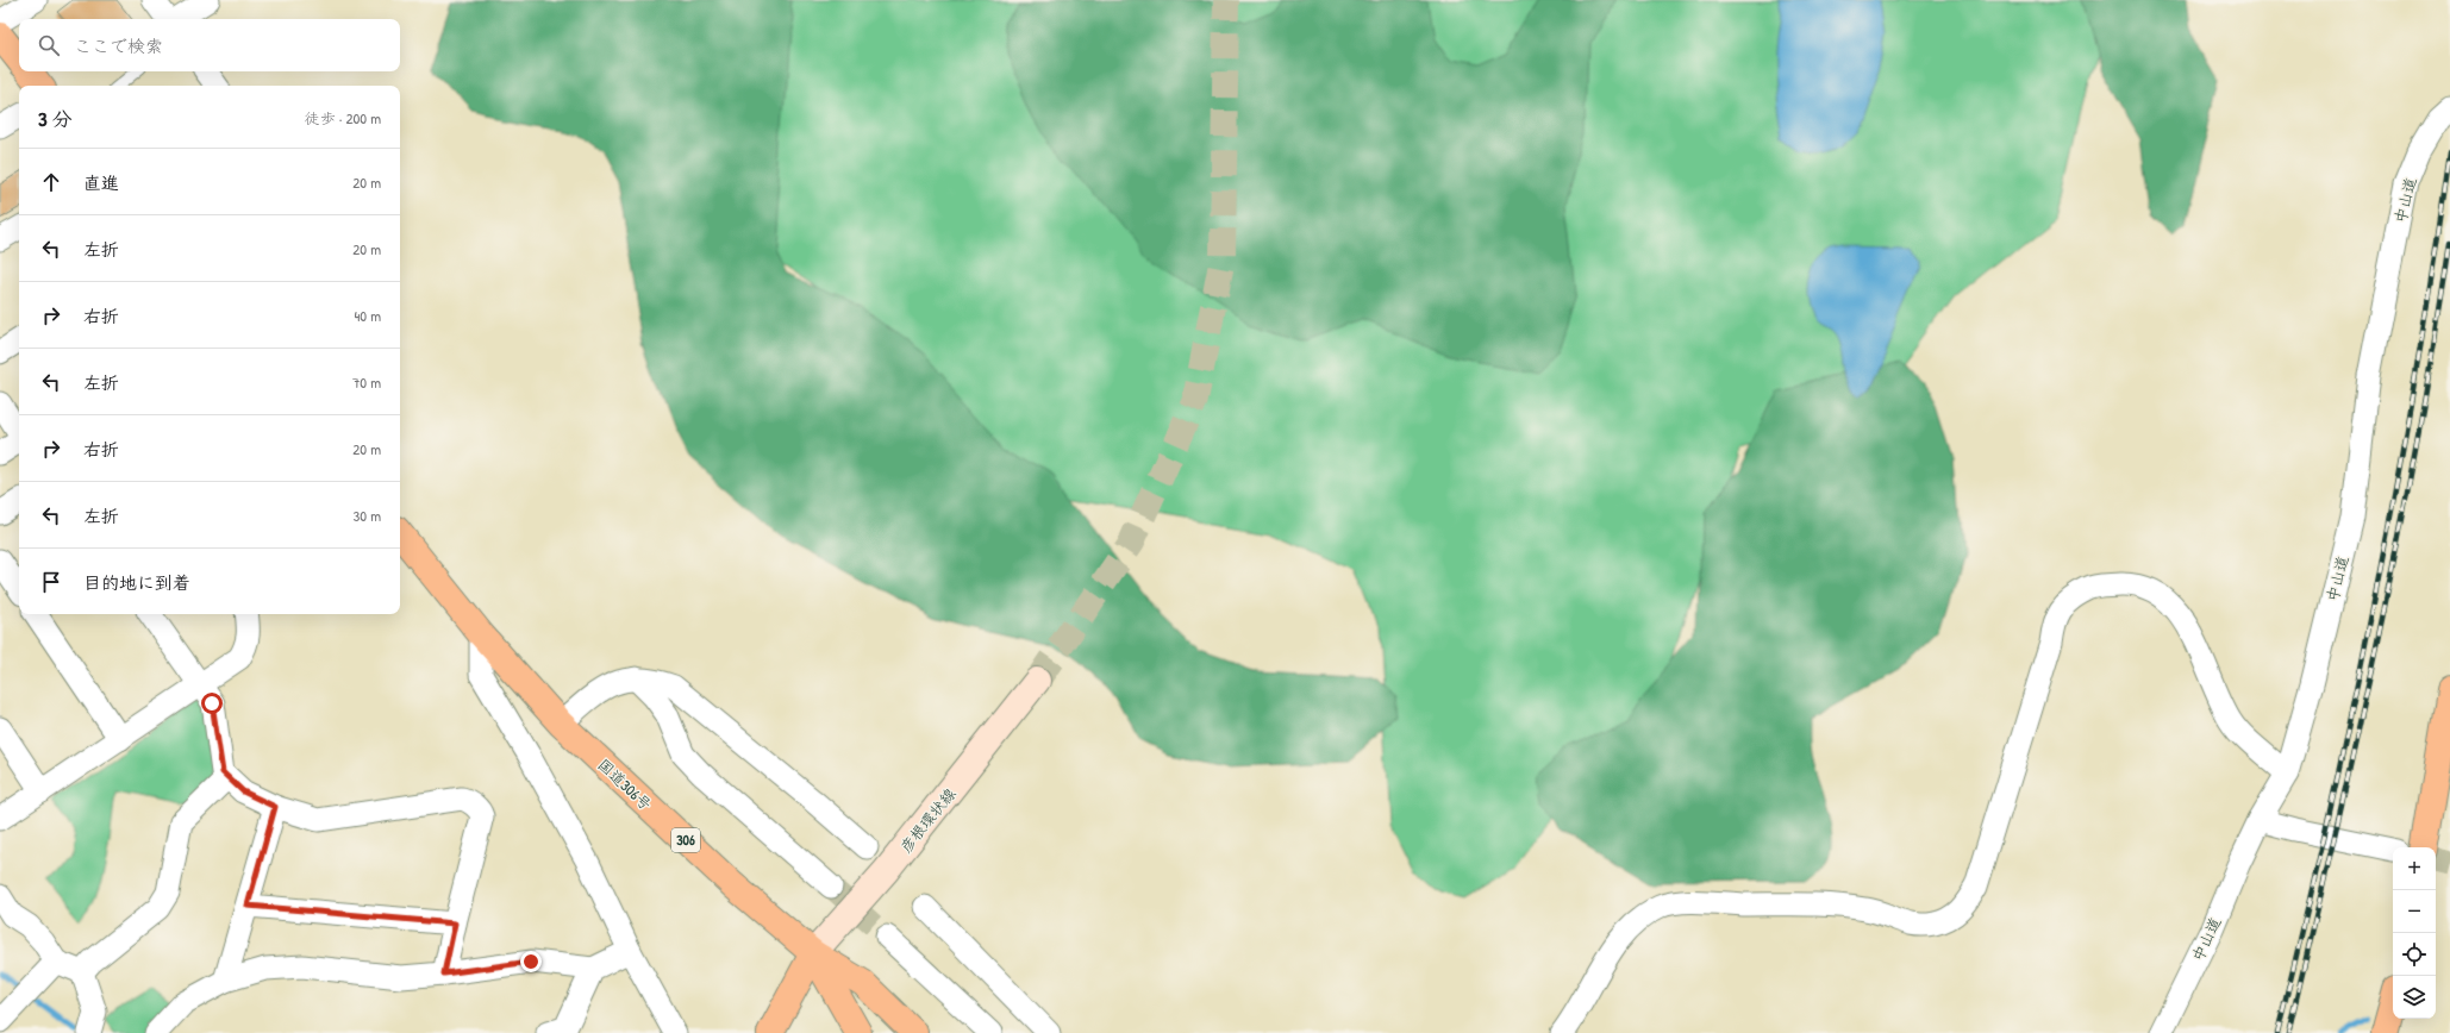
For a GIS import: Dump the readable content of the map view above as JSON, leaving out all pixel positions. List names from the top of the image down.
{
  "streets": {
    "highway": ["国道306号", "306"],
    "main road": ["彦根環状線"],
    "street": ["中山道"]
  },
  "crossings": [
    ["国道306号", "彦根環状線"]
  ],
  "page": {
    "search": "ここで検索",
    "heading": ["3 分", "徒歩 · 200 m"],
    "list": [
      ["直進", "20 m"],
      ["左折", "20 m"],
      ["右折", "40 m"],
      ["左折", "70 m"],
      ["右折", "20 m"],
      ["左折", "30 m"],
      "目的地に到着"
    ],
    "map_buttons": ["+", "−"]
  }
}
